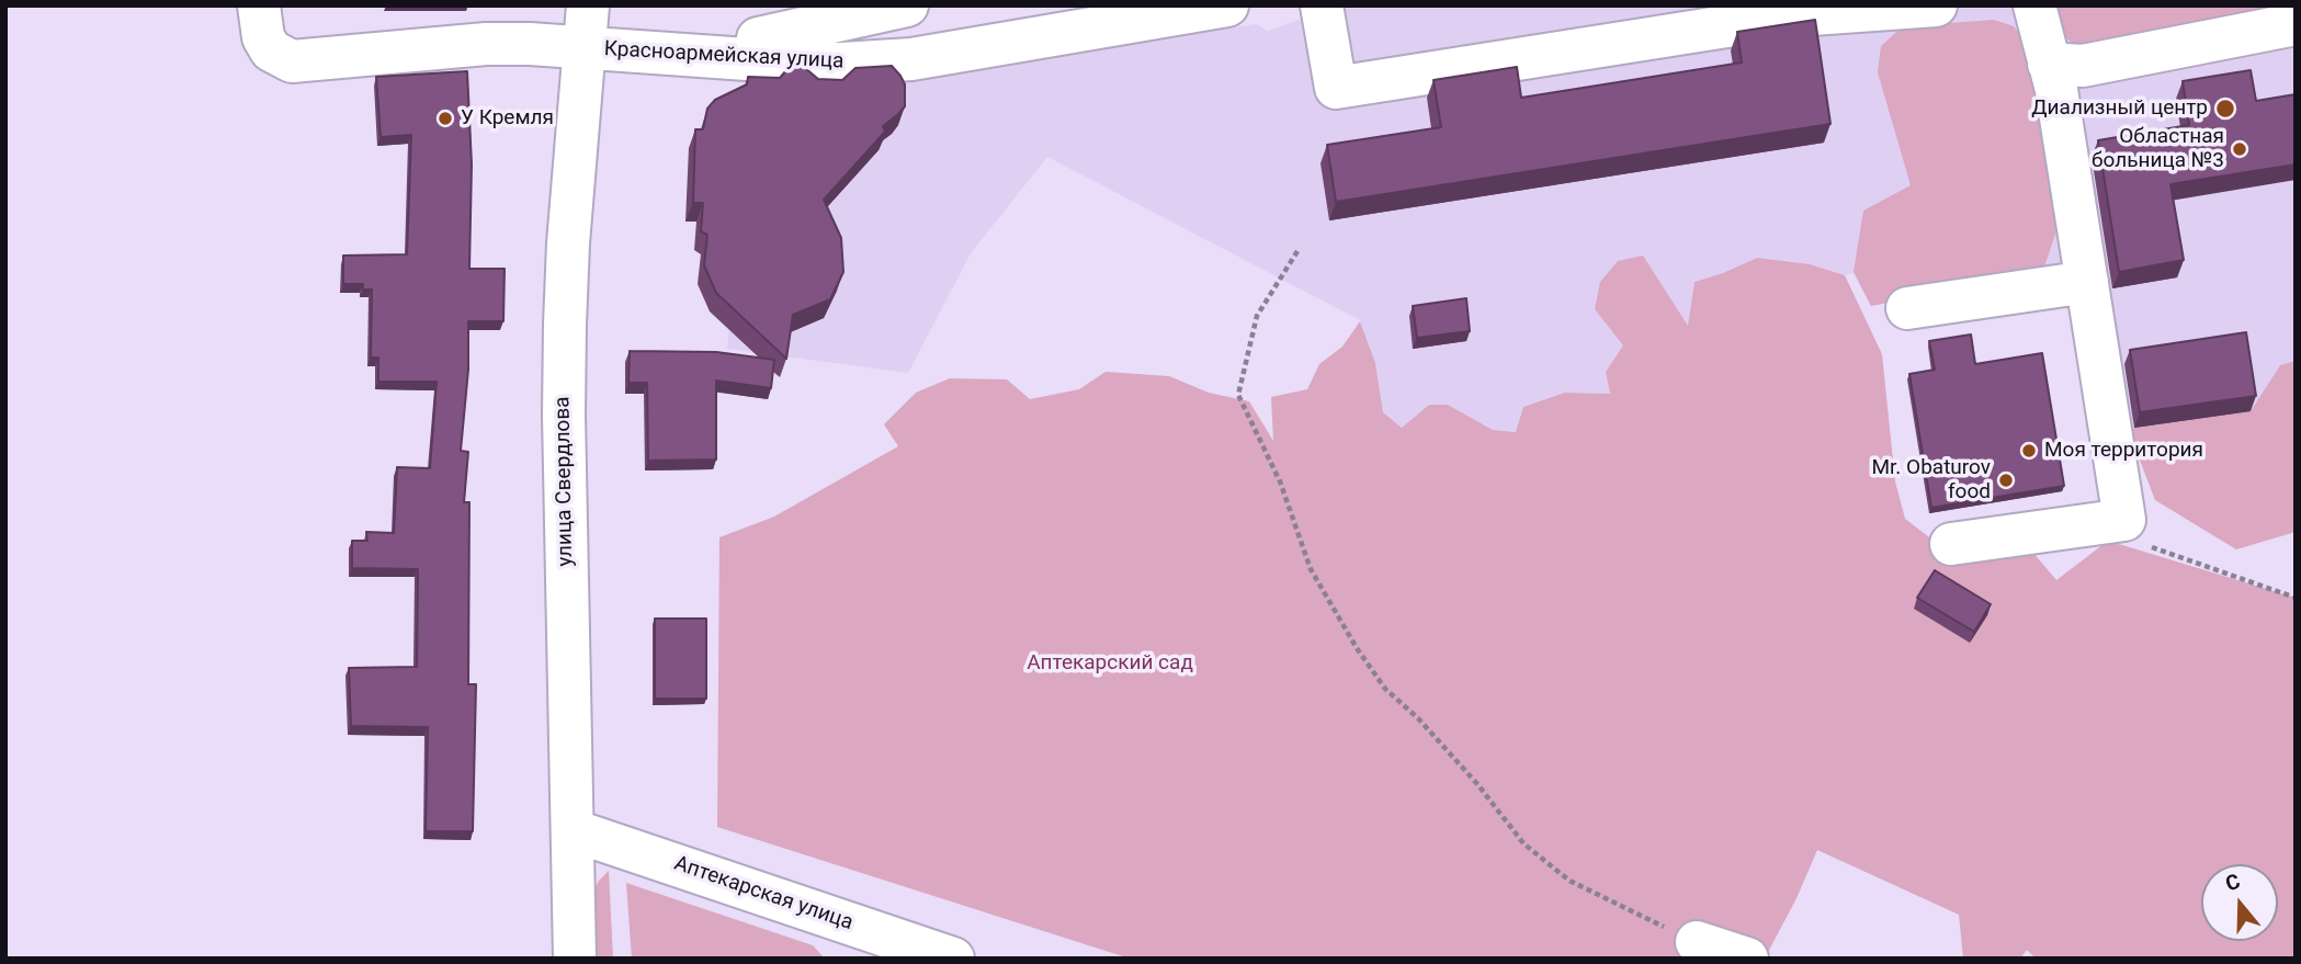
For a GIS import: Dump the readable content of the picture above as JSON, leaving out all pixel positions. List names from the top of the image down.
{
  "streets": {
    "street": ["Красноармейская улица", "улица Свердлова", "Аптекарская улица"]
  },
  "crossings": [
    ["Красноармейская улица", "улица Свердлова"],
    ["улица Свердлова", "Аптекарская улица"]
  ],
  "parks": ["Аптекарский сад"],
  "places": [
    "Диализный центр",
    "У Кремля",
    "Областная больница №3",
    "Моя территория",
    "Mr. Obaturov food"
  ],
  "north": "top"
}
